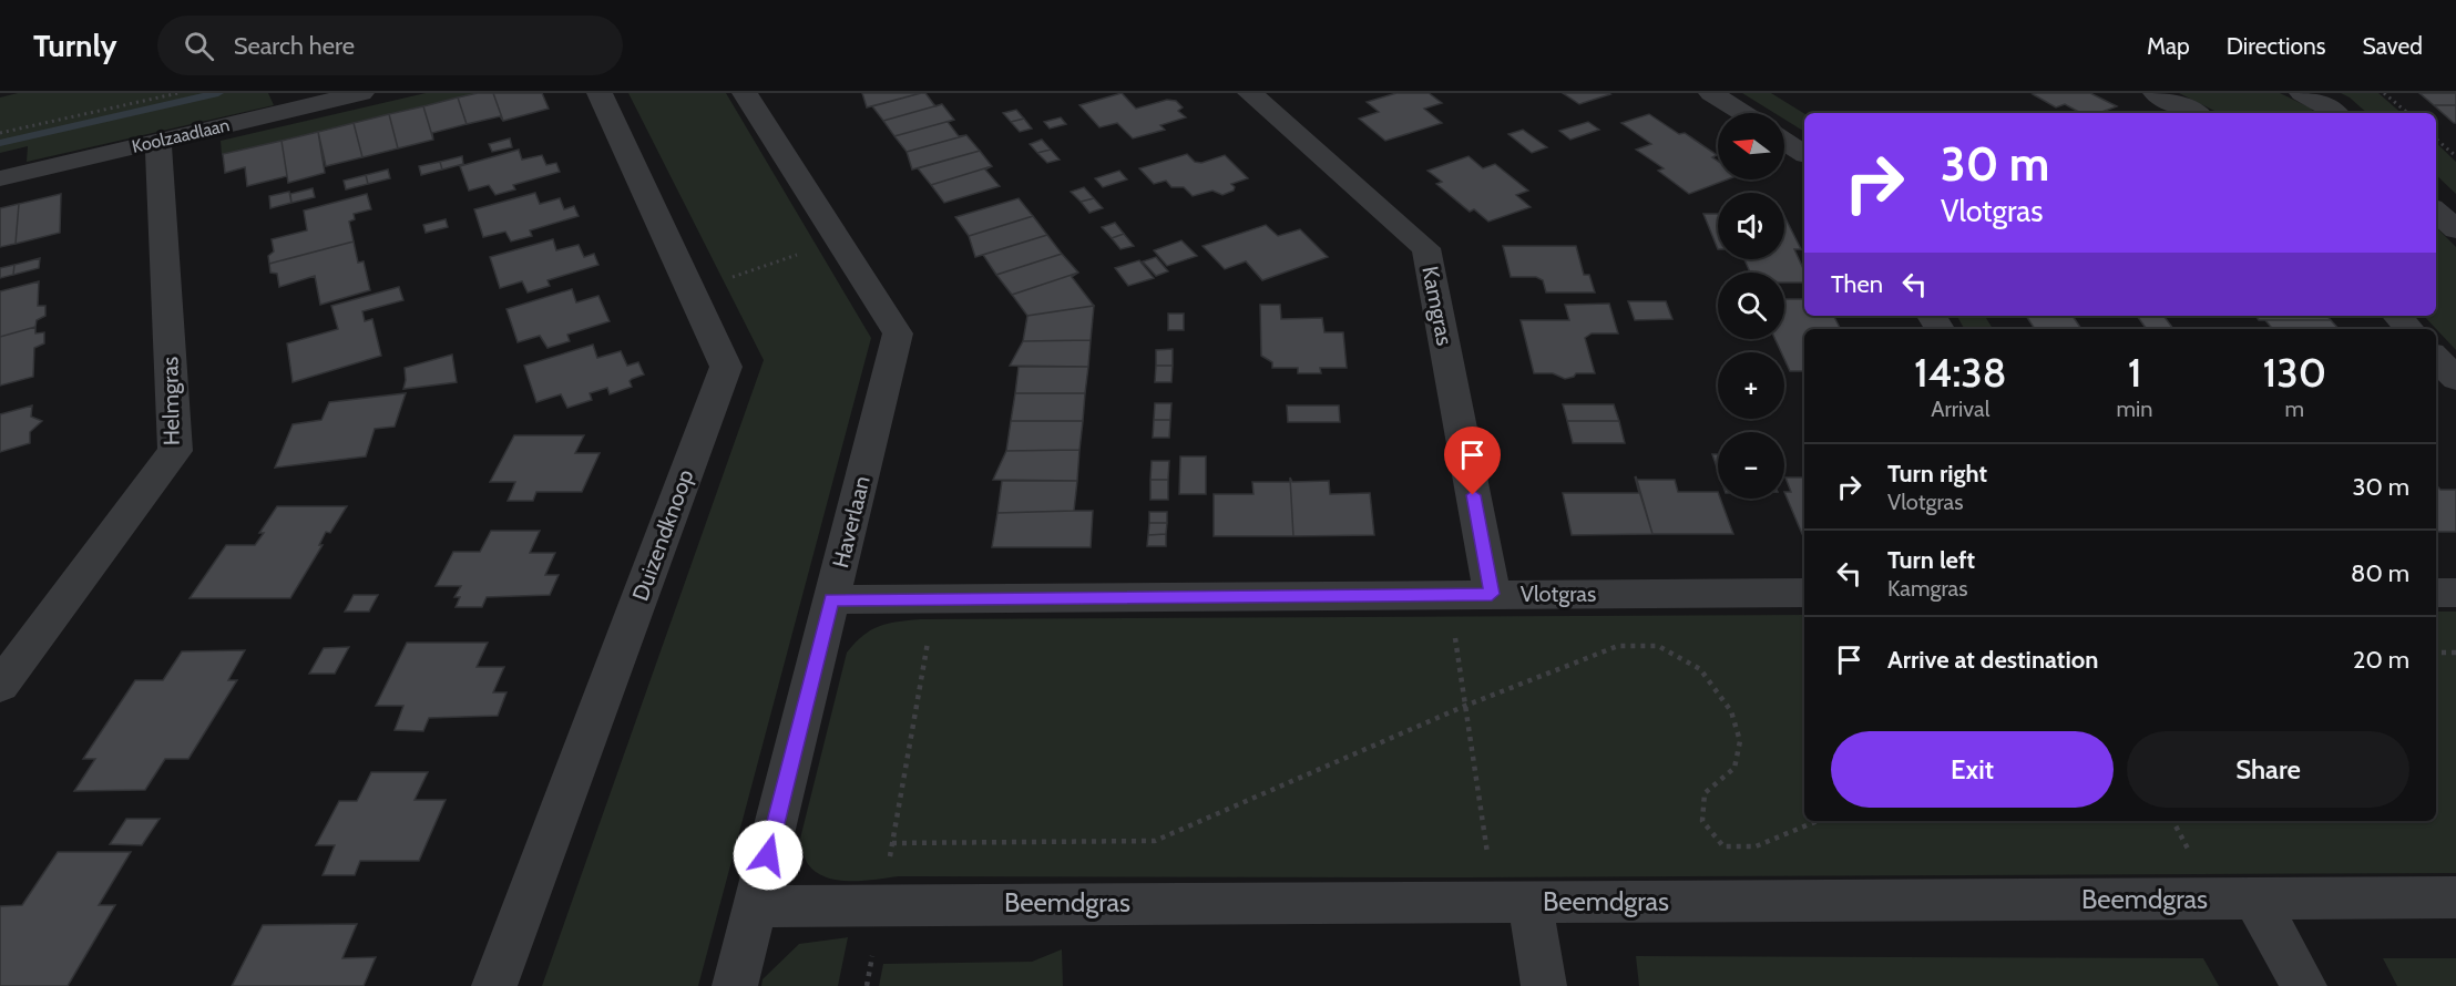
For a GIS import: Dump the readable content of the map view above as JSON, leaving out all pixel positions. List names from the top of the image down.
{
  "streets": {
    "street": [
      "Koolzaadlaan",
      "Kamgras",
      "Helmgras",
      "Haverlaan",
      "Duizendknoop",
      "Vlotgras",
      "Beemdgras"
    ]
  },
  "crossings": [
    ["Koolzaadlaan", "Helmgras"],
    ["Kamgras", "Vlotgras"],
    ["Haverlaan", "Vlotgras"],
    ["Haverlaan", "Beemdgras"]
  ],
  "north": "left",
  "page": {
    "header": "Turnly",
    "search": "Search here",
    "nav": ["Map", "Directions", "Saved"],
    "map_buttons": ["+", "−"],
    "turn": ["30 m", "Vlotgras"],
    "then": "Then",
    "eta": [
      "14:38",
      "Arrival",
      "1",
      "min",
      "130",
      "m"
    ],
    "list": [
      {
        "name": "Turn right",
        "note": "Vlotgras",
        "value": "30 m"
      },
      {
        "name": "Turn left",
        "note": "Kamgras",
        "value": "80 m"
      },
      {
        "name": "Arrive at destination",
        "value": "20 m"
      }
    ],
    "buttons": ["Exit", "Share"]
  }
}
